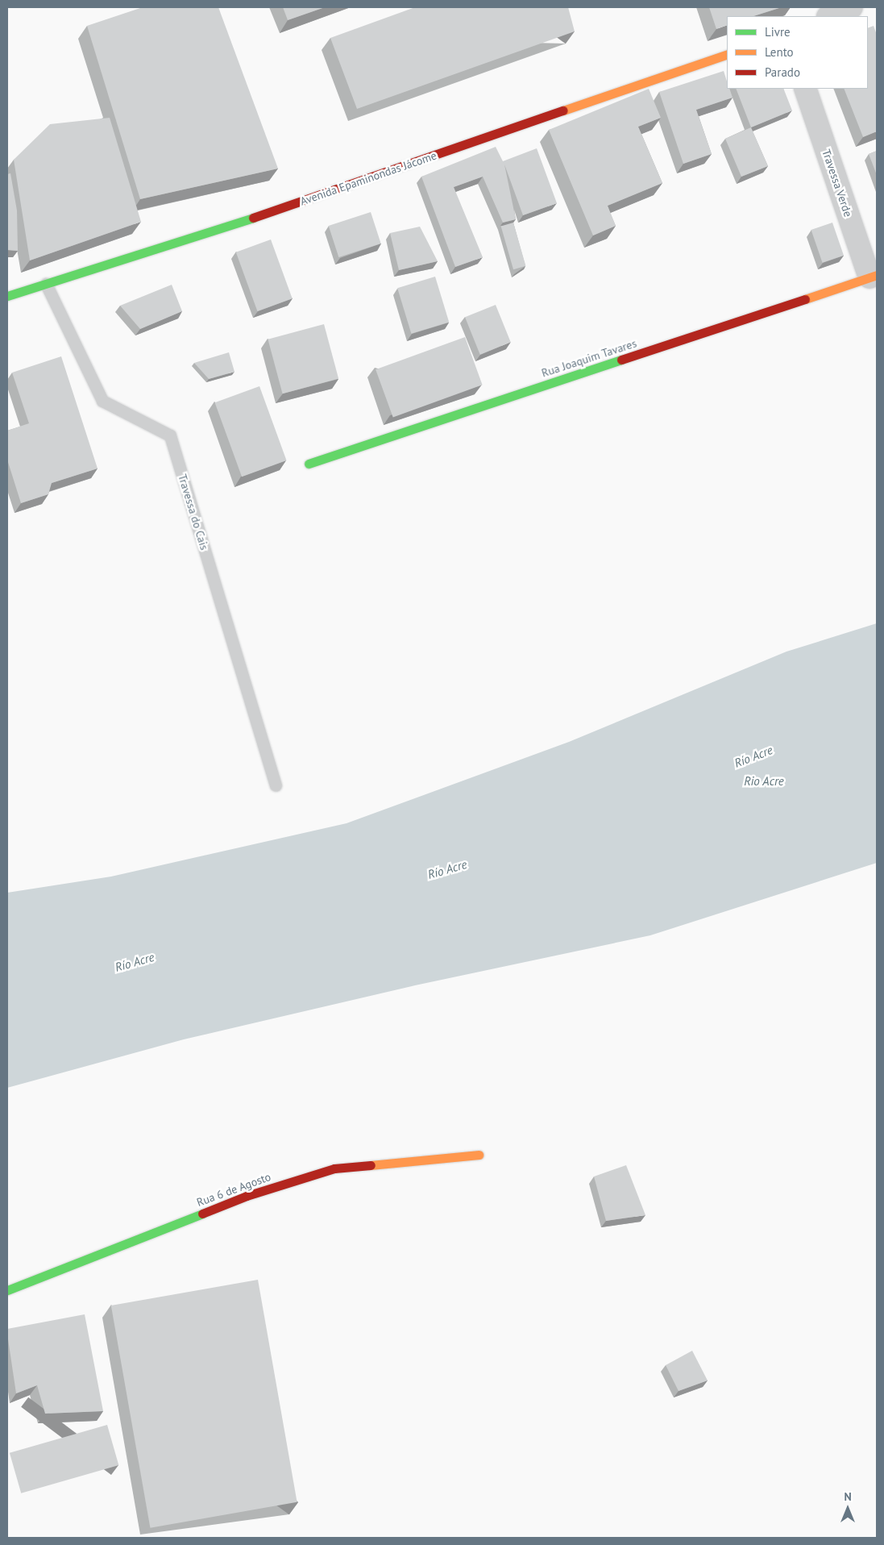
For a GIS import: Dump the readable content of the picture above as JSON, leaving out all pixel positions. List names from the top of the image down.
{
  "streets": {
    "street": [
      "Avenida Epaminondas Jácome",
      "Travessa Verde",
      "Rua Joaquim Tavares",
      "Rua 6 de Agosto"
    ],
    "lane": ["Travessa do Cais"]
  },
  "crossings": [
    ["Avenida Epaminondas Jácome", "Travessa do Cais"],
    ["Travessa Verde", "Rua Joaquim Tavares"]
  ],
  "water": ["Río Acre", "Rio Acre"],
  "legend": ["Livre", "Lento", "Parado"],
  "north": "top"
}
